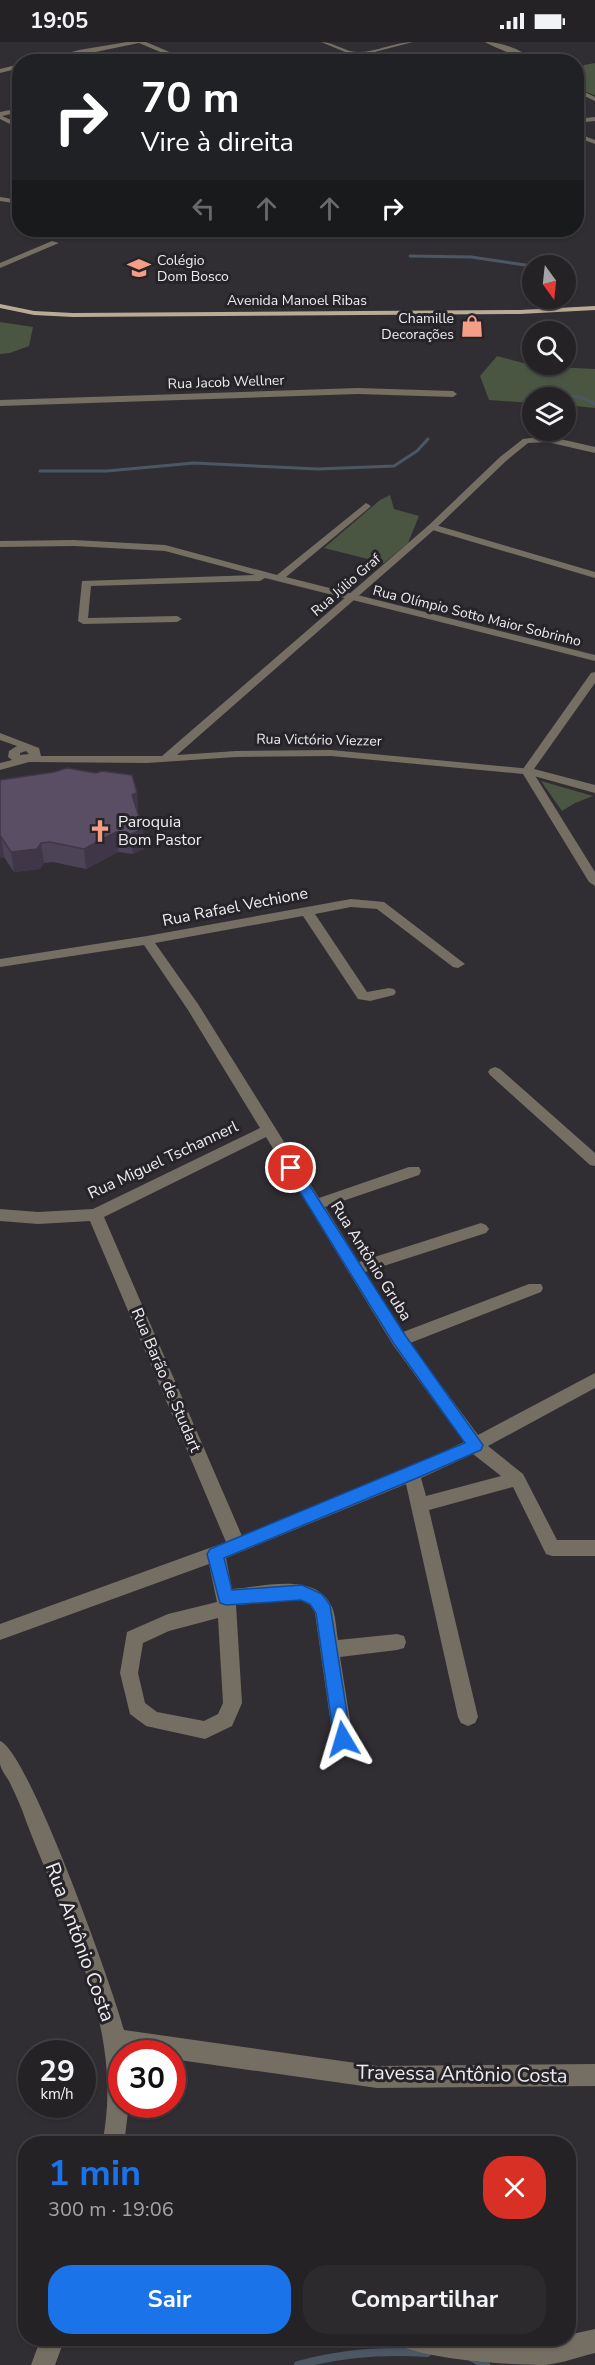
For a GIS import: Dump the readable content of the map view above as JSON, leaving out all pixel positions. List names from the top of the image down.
{
  "streets": {
    "main road": ["Avenida Manoel Ribas"],
    "street": [
      "Rua Jacob Wellner",
      "Rua Júlio Graf",
      "Rua Olímpio Sotto Maior Sobrinho",
      "Rua Victório Viezzer",
      "Rua Rafael Vechione",
      "Rua Miguel Tschannerl",
      "Rua Antônio Gruba",
      "Rua Barão de Studart",
      "Rua Antônio Costa",
      "Travessa Antônio Costa"
    ]
  },
  "crossings": [
    ["Rua Júlio Graf", "Rua Olímpio Sotto Maior Sobrinho"],
    ["Rua Júlio Graf", "Rua Victório Viezzer"],
    ["Rua Rafael Vechione", "Rua Antônio Gruba"],
    ["Rua Miguel Tschannerl", "Rua Antônio Gruba"],
    ["Rua Miguel Tschannerl", "Rua Barão de Studart"]
  ],
  "places": {
    "school or university": ["Colégio Dom Bosco"],
    "shop": ["Chamille Decorações"],
    "church": ["Paroquia Bom Pastor"]
  },
  "north": "bottom",
  "page": {
    "status": "19:05",
    "turn": ["70 m", "Vire à direita"],
    "speed": "29 km/h",
    "limit": "30",
    "heading": ["1 min", "300 m · 19:06"],
    "buttons": ["Sair", "Compartilhar"]
  }
}
